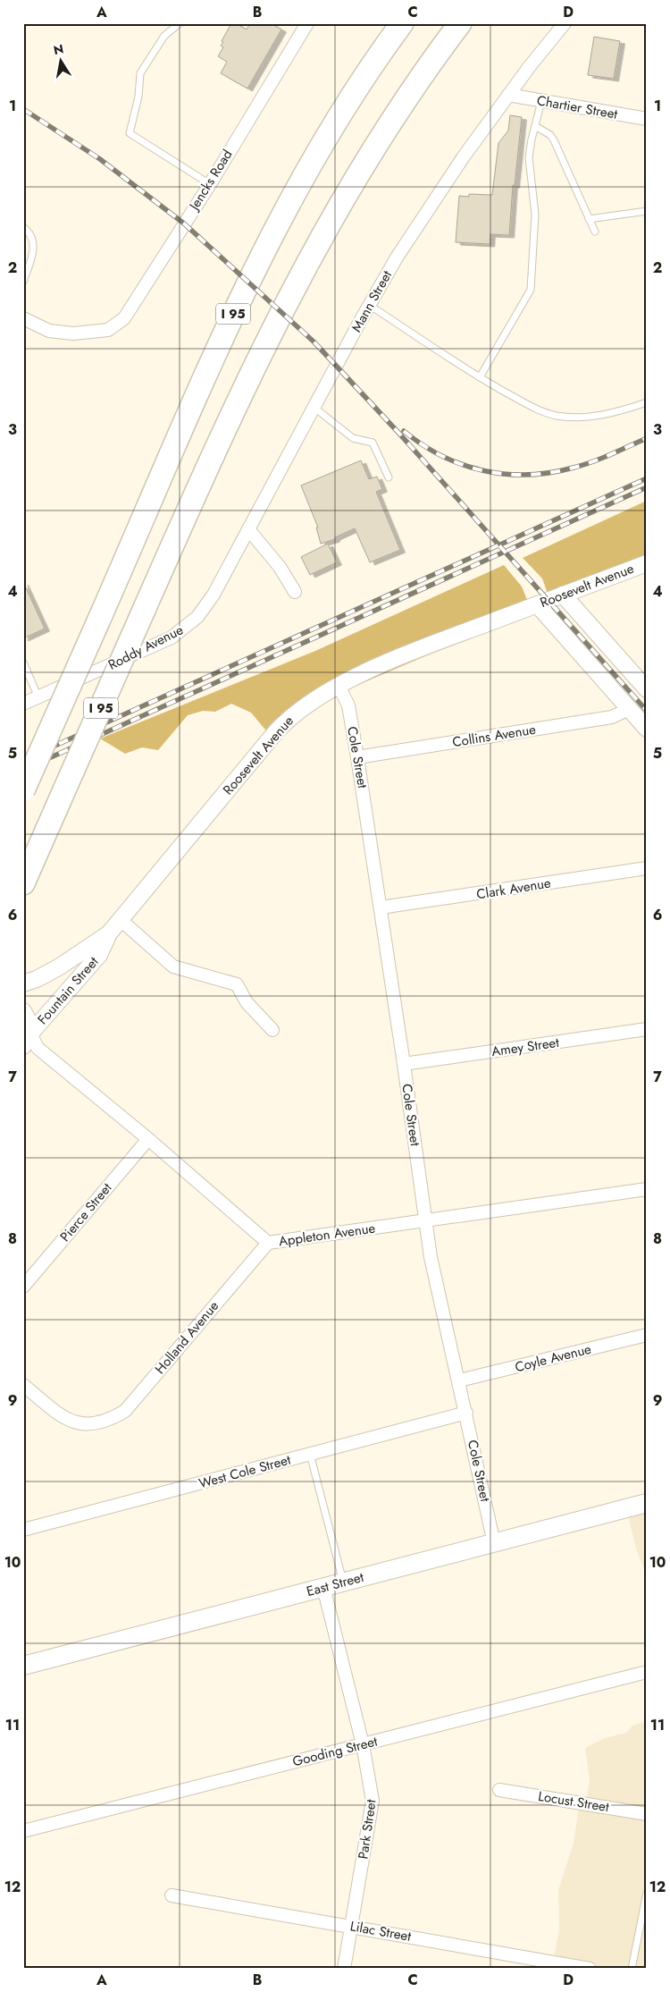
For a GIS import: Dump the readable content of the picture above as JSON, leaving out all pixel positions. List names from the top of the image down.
{
  "streets": {
    "highway": ["I 95"],
    "main road": ["East Street"],
    "street": [
      "Chartier Street",
      "Jencks Road",
      "Mann Street",
      "Roosevelt Avenue",
      "Roddy Avenue",
      "Collins Avenue",
      "Cole Street",
      "Clark Avenue",
      "Fountain Street",
      "Amey Street",
      "Pierce Street",
      "Appleton Avenue",
      "Holland Avenue",
      "Coyle Avenue",
      "West Cole Street",
      "Gooding Street",
      "Locust Street",
      "Park Street",
      "Lilac Street"
    ]
  },
  "crossings": [
    ["Chartier Street", "Mann Street"],
    ["Mann Street", "Roddy Avenue"],
    ["Roosevelt Avenue", "Cole Street"],
    ["Roosevelt Avenue", "Fountain Street"],
    ["Collins Avenue", "Cole Street"],
    ["Cole Street", "Clark Avenue"],
    ["Cole Street", "Amey Street"],
    ["Cole Street", "Appleton Avenue"],
    ["Cole Street", "Coyle Avenue"],
    ["Cole Street", "West Cole Street"],
    ["Cole Street", "East Street"],
    ["Fountain Street", "Appleton Avenue"],
    ["Pierce Street", "Appleton Avenue"],
    ["Appleton Avenue", "Holland Avenue"],
    ["East Street", "Park Street"],
    ["Gooding Street", "Park Street"],
    ["Park Street", "Lilac Street"]
  ],
  "north": "top",
  "grid": {
    "columns": [
      "A",
      "B",
      "C",
      "D"
    ],
    "rows": [
      "1",
      "2",
      "3",
      "4",
      "5",
      "6",
      "7",
      "8",
      "9",
      "10",
      "11",
      "12"
    ]
  }
}
